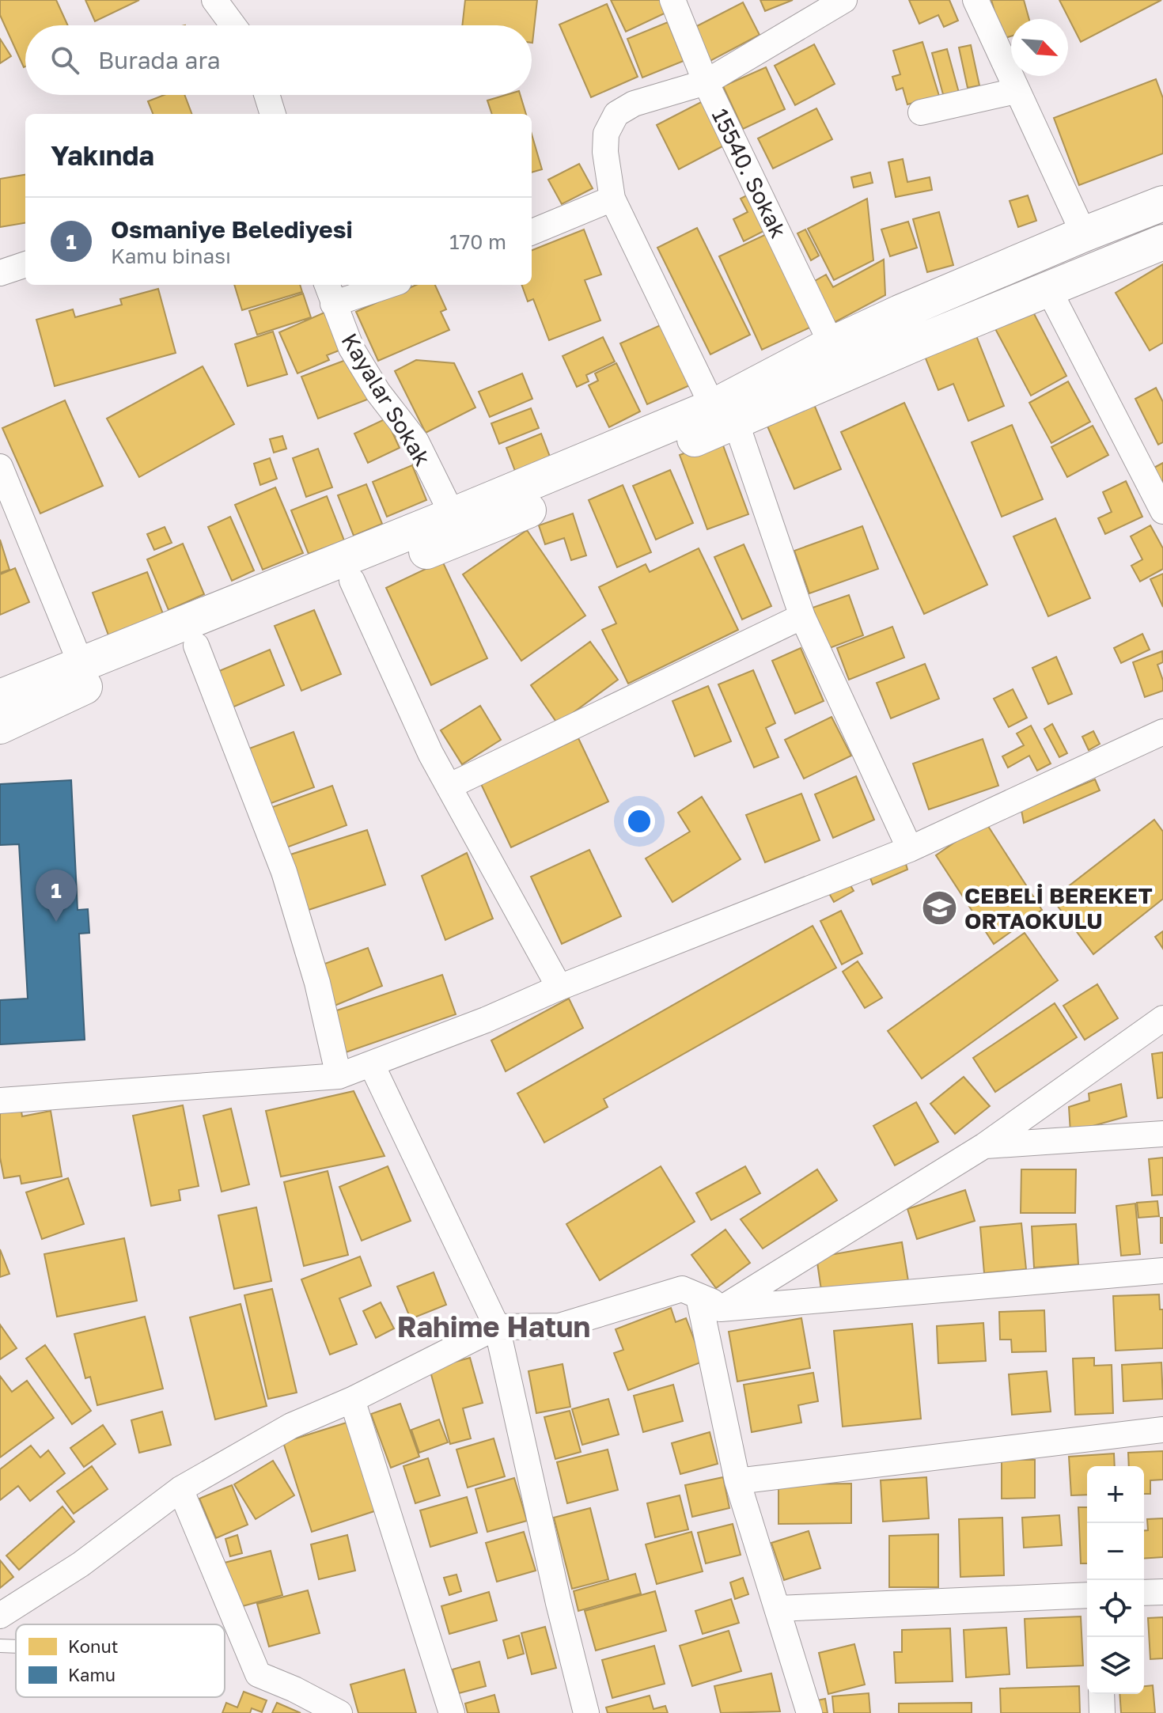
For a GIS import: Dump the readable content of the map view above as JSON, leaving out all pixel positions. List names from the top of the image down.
{
  "streets": {
    "street": ["15540. Sokak", "Kayalar Sokak"]
  },
  "districts": ["Rahime Hatun"],
  "places": {
    "school or university": ["CEBELİ BEREKET ORTAOKULU"]
  },
  "legend": ["Konut", "Kamu"],
  "north": "bottom right",
  "page": {
    "search": "Burada ara",
    "heading": "Yakında",
    "list": [
      {
        "mark": "1",
        "name": "Osmaniye Belediyesi",
        "note": "Kamu binası",
        "value": "170 m"
      }
    ],
    "pins": "1",
    "map_buttons": ["+", "−"]
  }
}
